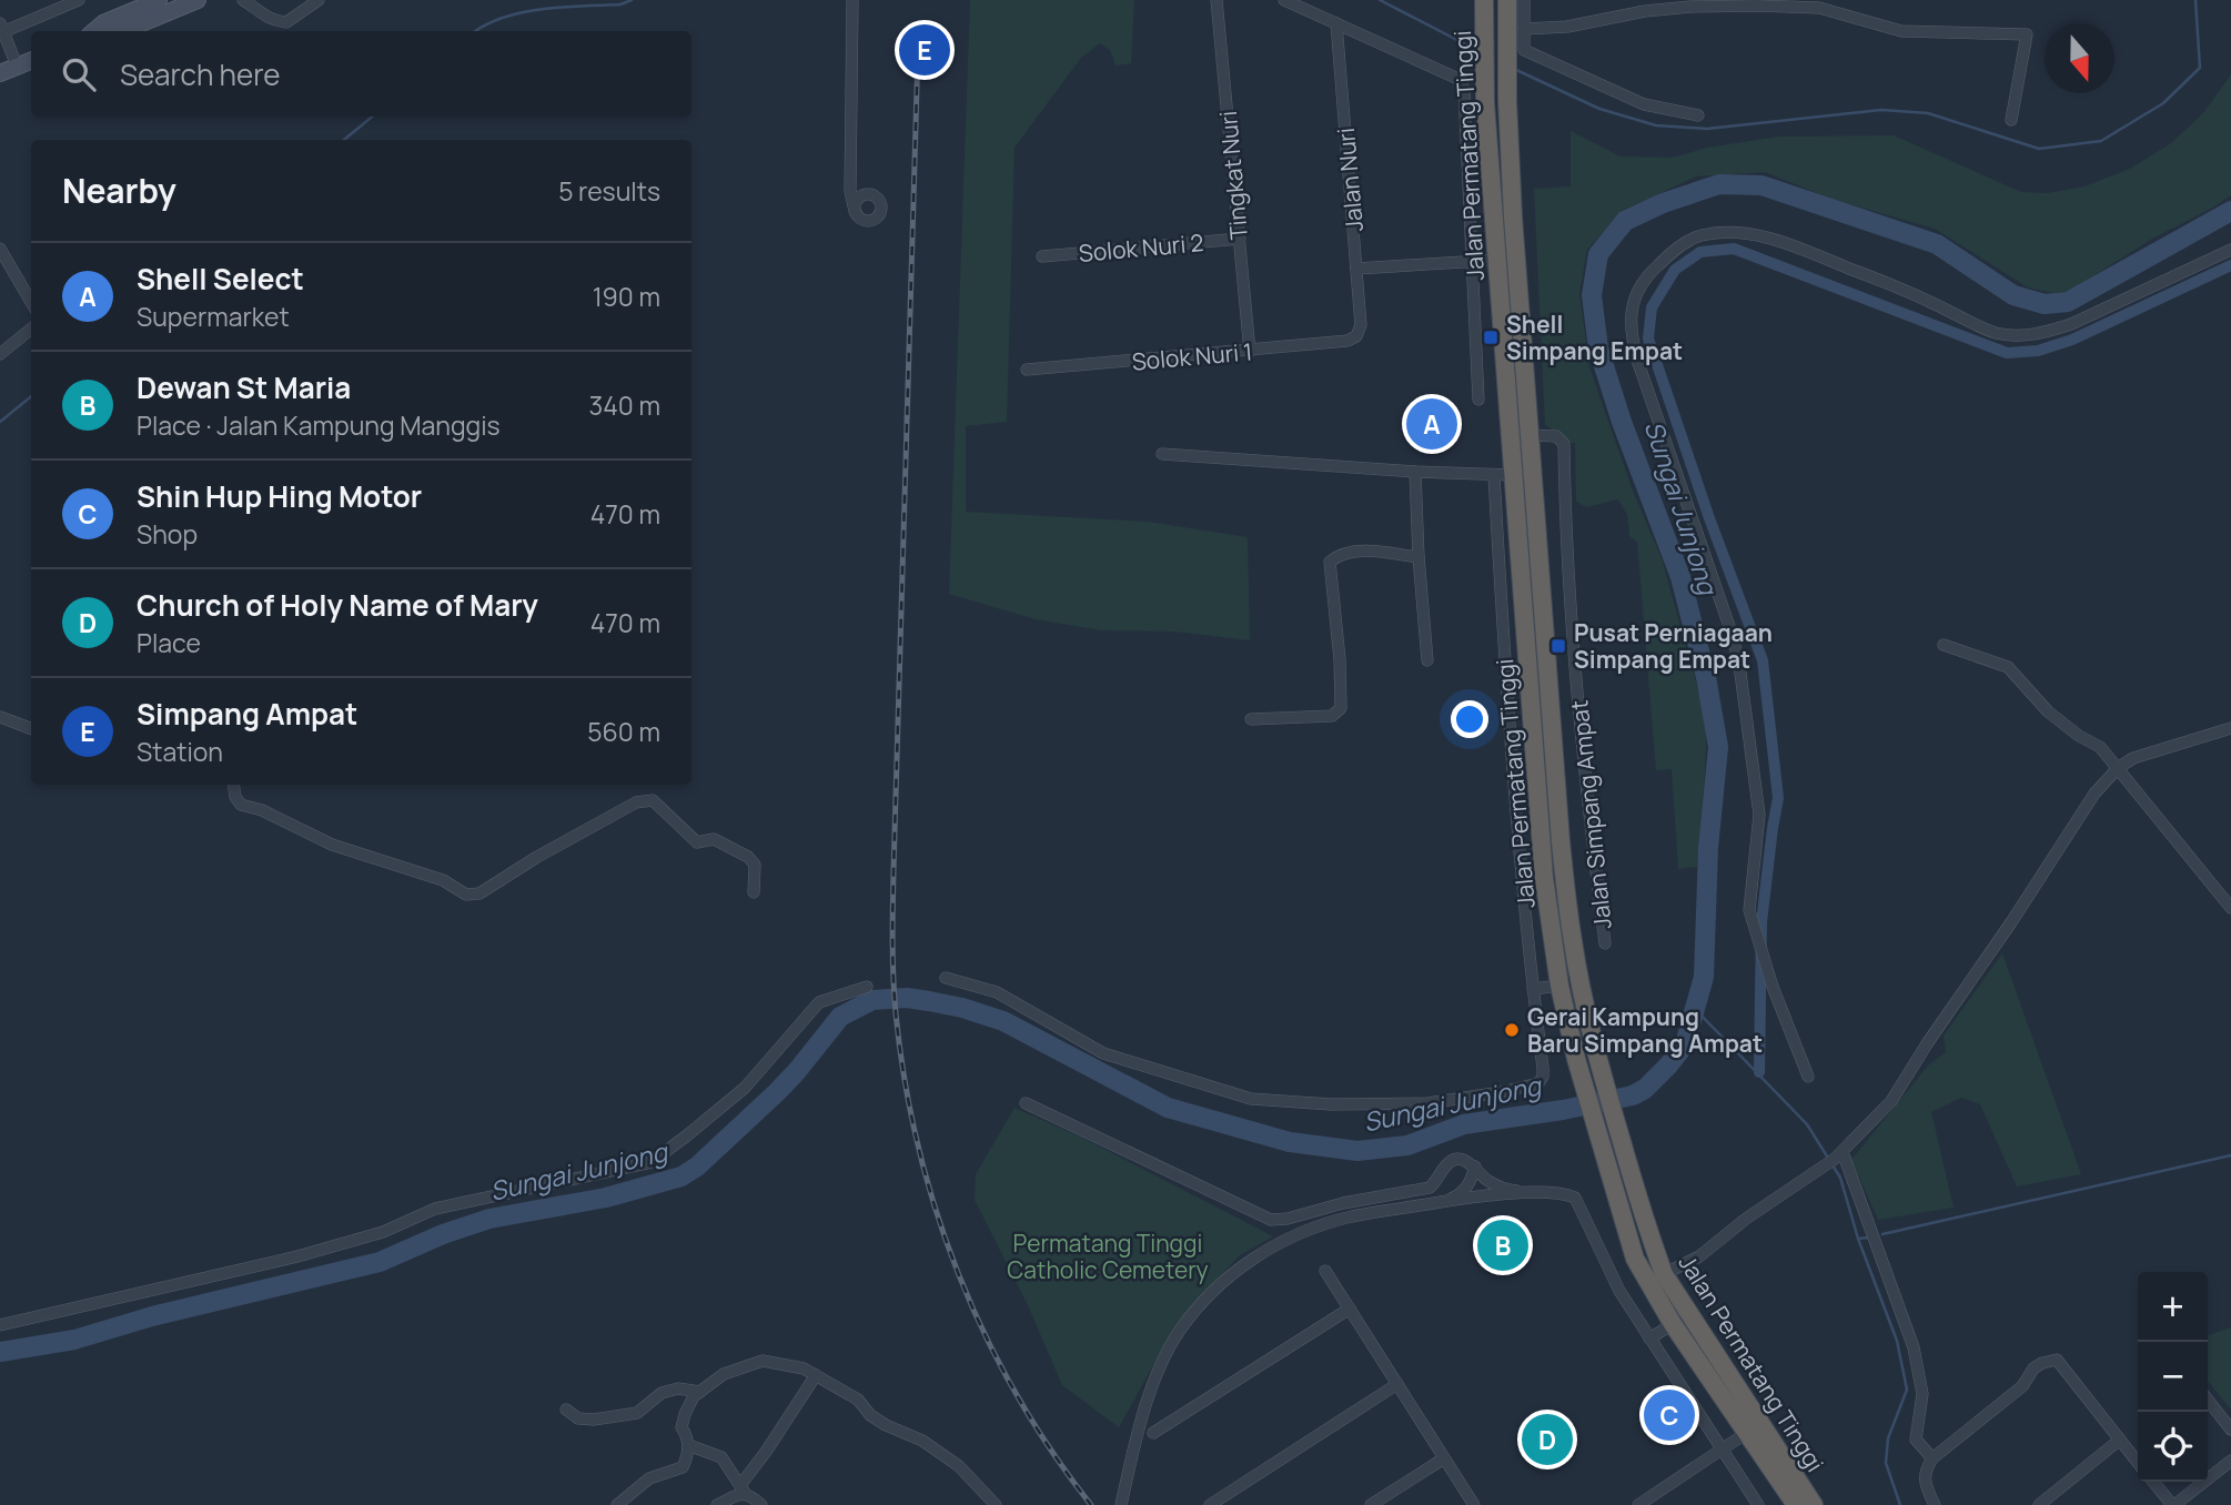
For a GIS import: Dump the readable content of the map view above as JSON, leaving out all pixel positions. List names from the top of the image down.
{
  "streets": {
    "highway": ["Jalan Permatang Tinggi"],
    "street": [
      "Tingkat Nuri",
      "Jalan Nuri",
      "Solok Nuri 2",
      "Solok Nuri 1",
      "Jalan Simpang Ampat"
    ]
  },
  "crossings": [
    ["Jalan Permatang Tinggi", "Jalan Nuri"],
    ["Jalan Permatang Tinggi", "Jalan Simpang Ampat"],
    ["Tingkat Nuri", "Solok Nuri 2"],
    ["Tingkat Nuri", "Solok Nuri 1"],
    ["Jalan Nuri", "Solok Nuri 1"]
  ],
  "water": ["Sungai Junjong"],
  "parks": ["Permatang Tinggi Catholic Cemetery"],
  "places": {
    "transit": ["Shell Simpang Empat", "Pusat Perniagaan Simpang Empat"],
    "other": ["Gerai Kampung Baru Simpang Ampat"]
  },
  "north": "bottom",
  "page": {
    "pins": [
      "E",
      "A",
      "B",
      "C",
      "D"
    ],
    "search": "Search here",
    "heading": ["Nearby", "5 results"],
    "list": [
      {
        "mark": "A",
        "name": "Shell Select",
        "note": "Supermarket",
        "value": "190 m"
      },
      {
        "mark": "B",
        "name": "Dewan St Maria",
        "note": "Place · Jalan Kampung Manggis",
        "value": "340 m"
      },
      {
        "mark": "C",
        "name": "Shin Hup Hing Motor",
        "note": "Shop",
        "value": "470 m"
      },
      {
        "mark": "D",
        "name": "Church of Holy Name of Mary",
        "note": "Place",
        "value": "470 m"
      },
      {
        "mark": "E",
        "name": "Simpang Ampat",
        "note": "Station",
        "value": "560 m"
      }
    ],
    "map_buttons": ["+", "−"]
  }
}
